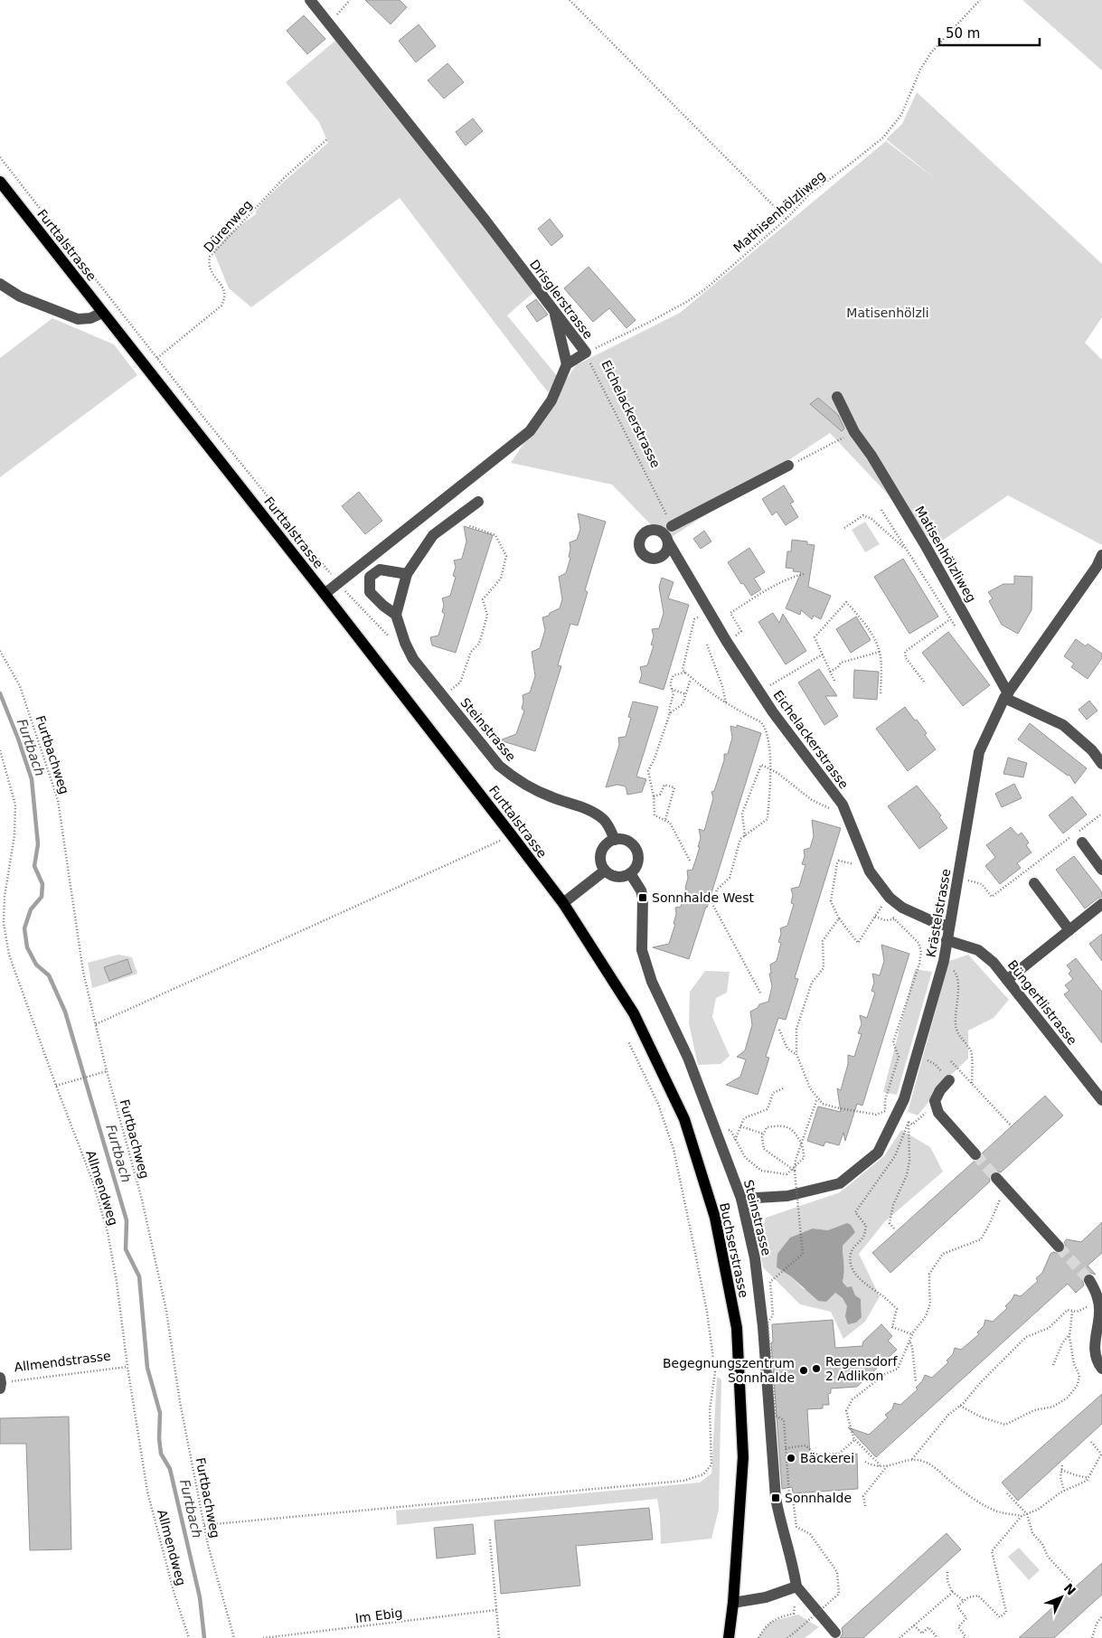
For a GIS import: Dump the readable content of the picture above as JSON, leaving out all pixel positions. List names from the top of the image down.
{
  "streets": {
    "main road": ["Furttalstrasse", "Buchserstrasse"],
    "street": [
      "Drisglerstrasse",
      "Eichelackerstrasse",
      "Matisenhölzliweg",
      "Steinstrasse",
      "Krästelstrasse",
      "Büngertlistrasse"
    ],
    "path": [
      "Mathisenhölzliweg",
      "Dürenweg",
      "Furtbachweg",
      "Allmendweg",
      "Allmendstrasse",
      "Im Ebig"
    ]
  },
  "crossings": [
    ["Mathisenhölzliweg", "Drisglerstrasse"],
    ["Mathisenhölzliweg", "Eichelackerstrasse"],
    ["Dürenweg", "Furttalstrasse"],
    ["Furttalstrasse", "Buchserstrasse"],
    ["Drisglerstrasse", "Eichelackerstrasse"],
    ["Eichelackerstrasse", "Krästelstrasse"],
    ["Matisenhölzliweg", "Krästelstrasse"],
    ["Steinstrasse", "Krästelstrasse"],
    ["Krästelstrasse", "Büngertlistrasse"],
    ["Allmendweg", "Allmendstrasse"]
  ],
  "water": ["Furtbach"],
  "parks": ["Matisenhölzli"],
  "places": {
    "transit": ["Sonnhalde West", "Sonnhalde"],
    "other": ["Regensdorf 2 Adlikon", "Begegnungszentrum Sonnhalde", "Bäckerei"]
  },
  "scale_bar": "50 m",
  "north": "top right"
}
